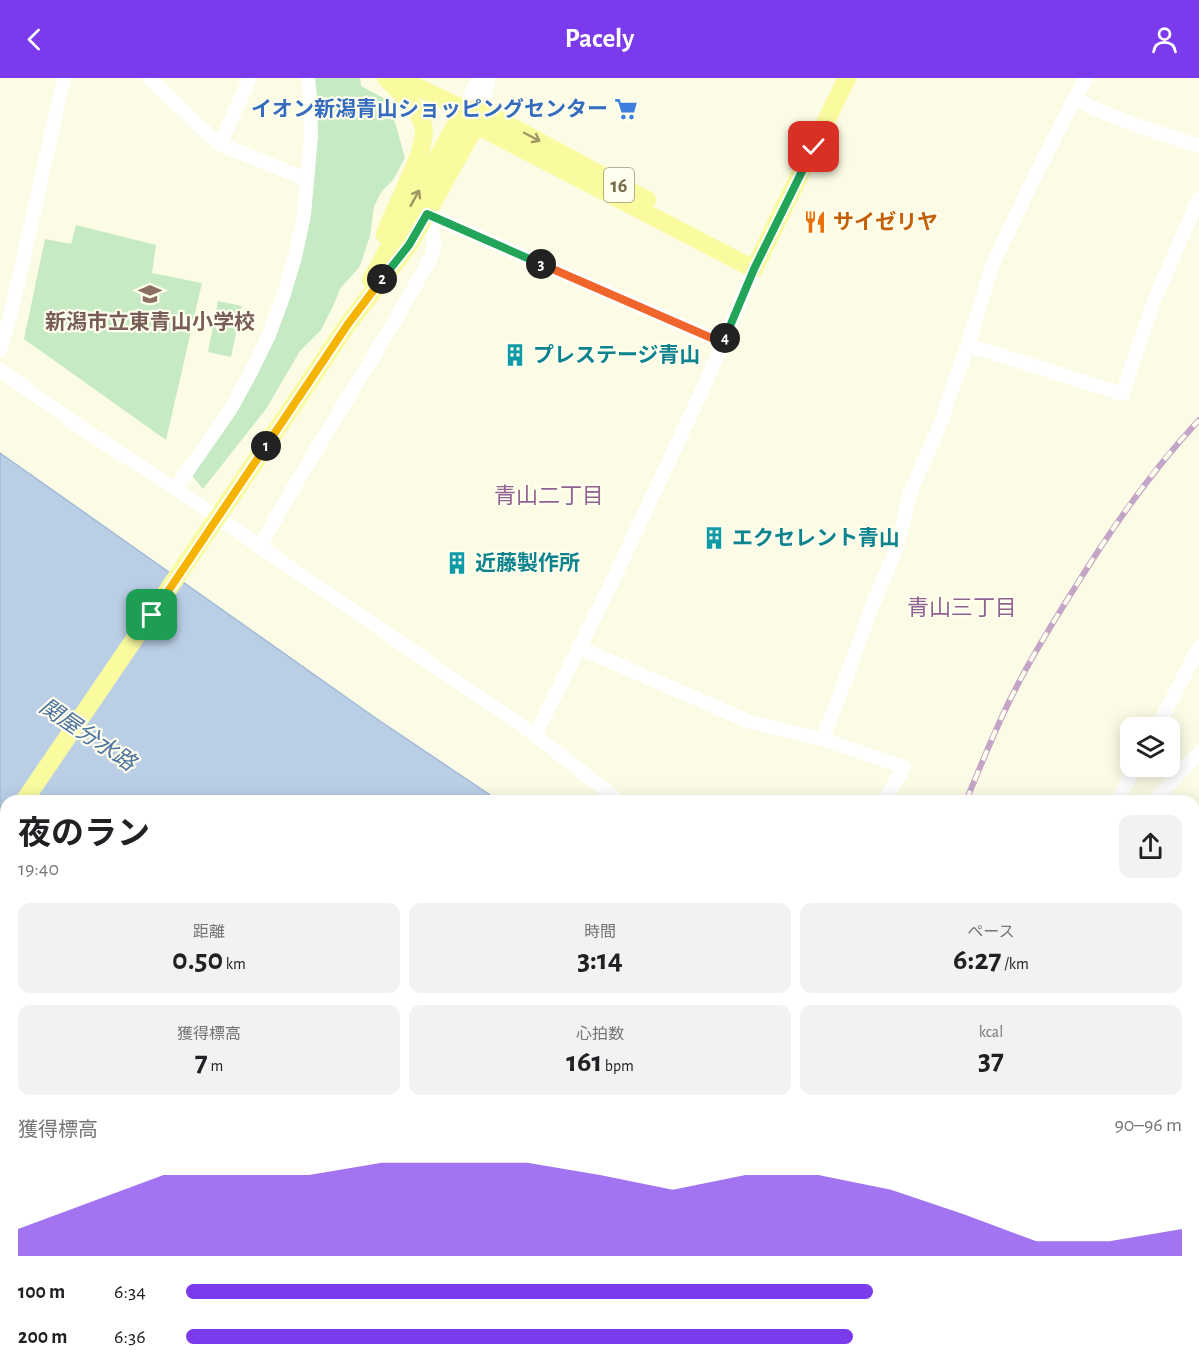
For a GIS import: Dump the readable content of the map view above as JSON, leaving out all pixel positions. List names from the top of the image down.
{
  "streets": {
    "main road": ["16"]
  },
  "districts": ["青山二丁目", "青山三丁目"],
  "water": ["関屋分水路"],
  "places": {
    "supermarket": ["イオン新潟青山ショッピングセンター"],
    "restaurant": ["サイゼリヤ"],
    "school or university": ["新潟市立東青山小学校"],
    "building": ["プレステージ青山", "エクセレント青山", "近藤製作所"]
  },
  "page": {
    "header": "Pacely",
    "pins": [
      "3",
      "2",
      "4",
      "1"
    ],
    "heading": ["夜のラン", "19:40"],
    "stats": [
      ["距離", "0.50 km"],
      ["時間", "3:14"],
      ["ペース", "6:27 /km"],
      ["獲得標高", "7 m"],
      ["心拍数", "161 bpm"],
      ["kcal", "37"]
    ],
    "chart": ["獲得標高", "90–96 m"],
    "list": [
      {
        "name": "100 m",
        "note": "6:34"
      },
      {
        "name": "200 m",
        "note": "6:36"
      }
    ]
  }
}
